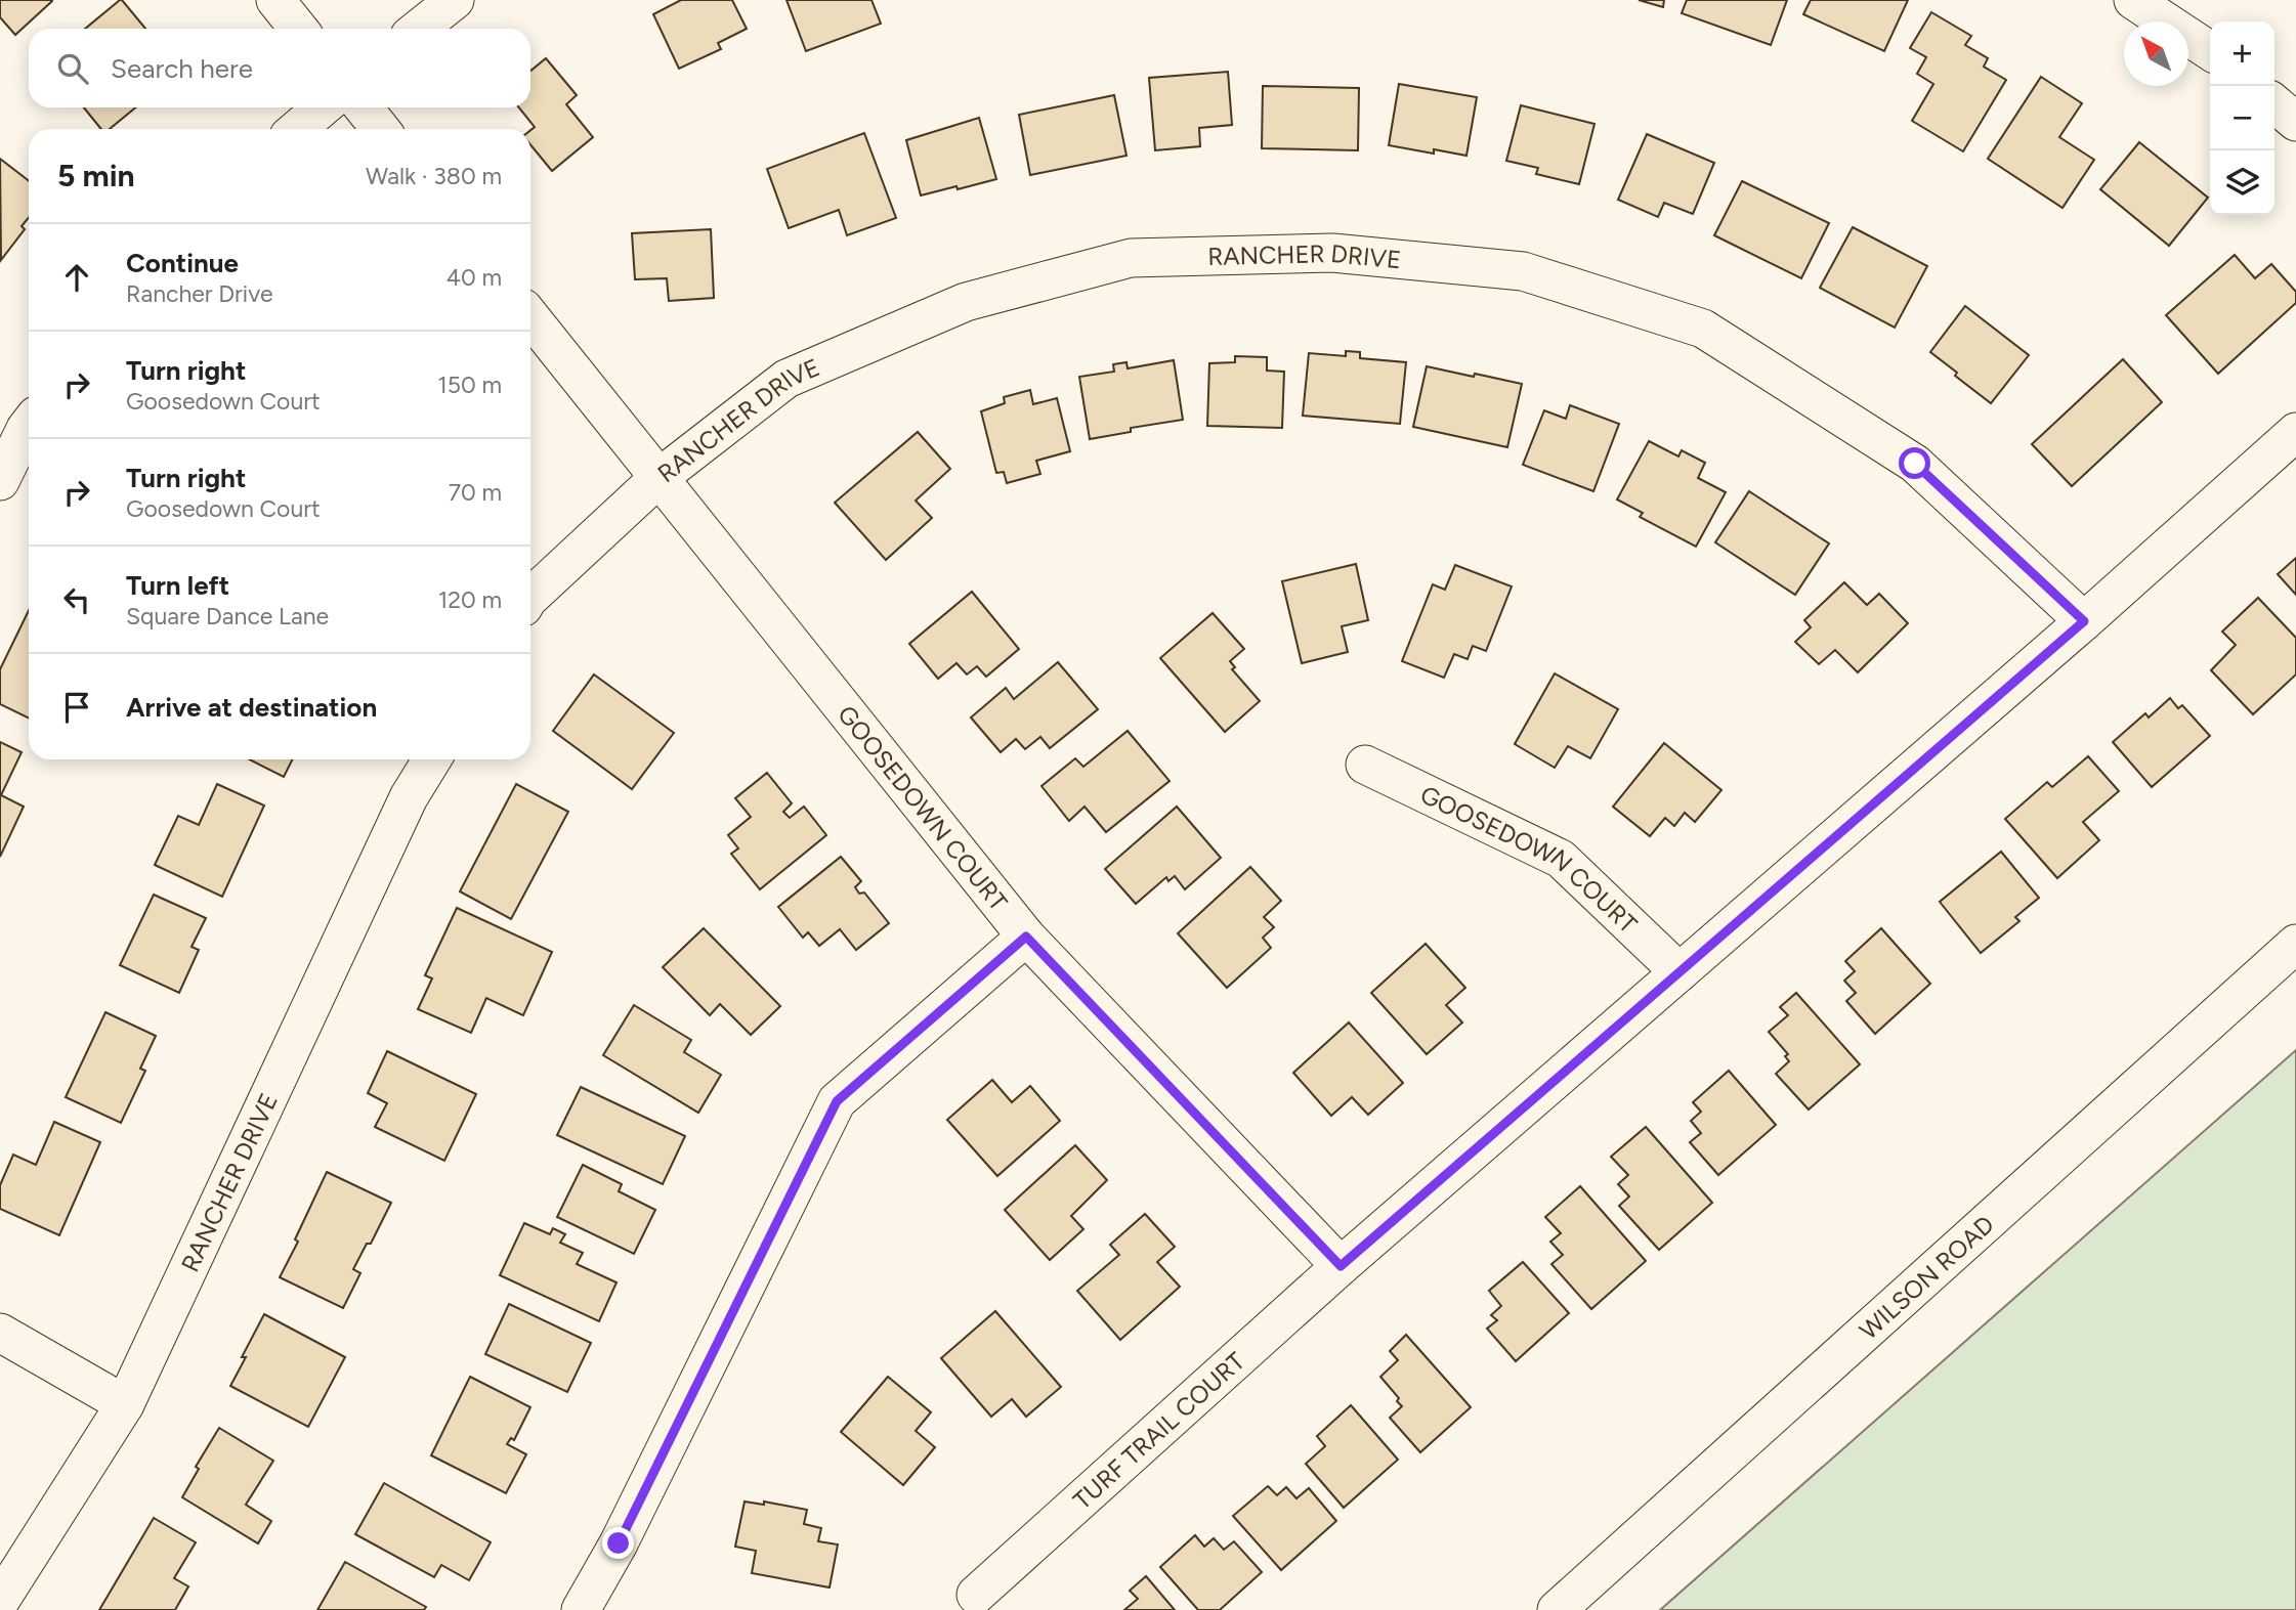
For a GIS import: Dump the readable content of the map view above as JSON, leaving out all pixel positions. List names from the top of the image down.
{
  "streets": {
    "street": [
      "RANCHER DRIVE",
      "GOOSEDOWN COURT",
      "WILSON ROAD",
      "TURF TRAIL COURT"
    ]
  },
  "crossings": [
    ["RANCHER DRIVE", "GOOSEDOWN COURT"],
    ["GOOSEDOWN COURT", "TURF TRAIL COURT"]
  ],
  "north": "top left",
  "page": {
    "map_buttons": ["+", "−"],
    "search": "Search here",
    "heading": ["5 min", "Walk · 380 m"],
    "list": [
      ["Continue", "Rancher Drive", "40 m"],
      ["Turn right", "Goosedown Court", "150 m"],
      ["Turn right", "Goosedown Court", "70 m"],
      ["Turn left", "Square Dance Lane", "120 m"],
      "Arrive at destination"
    ]
  }
}
